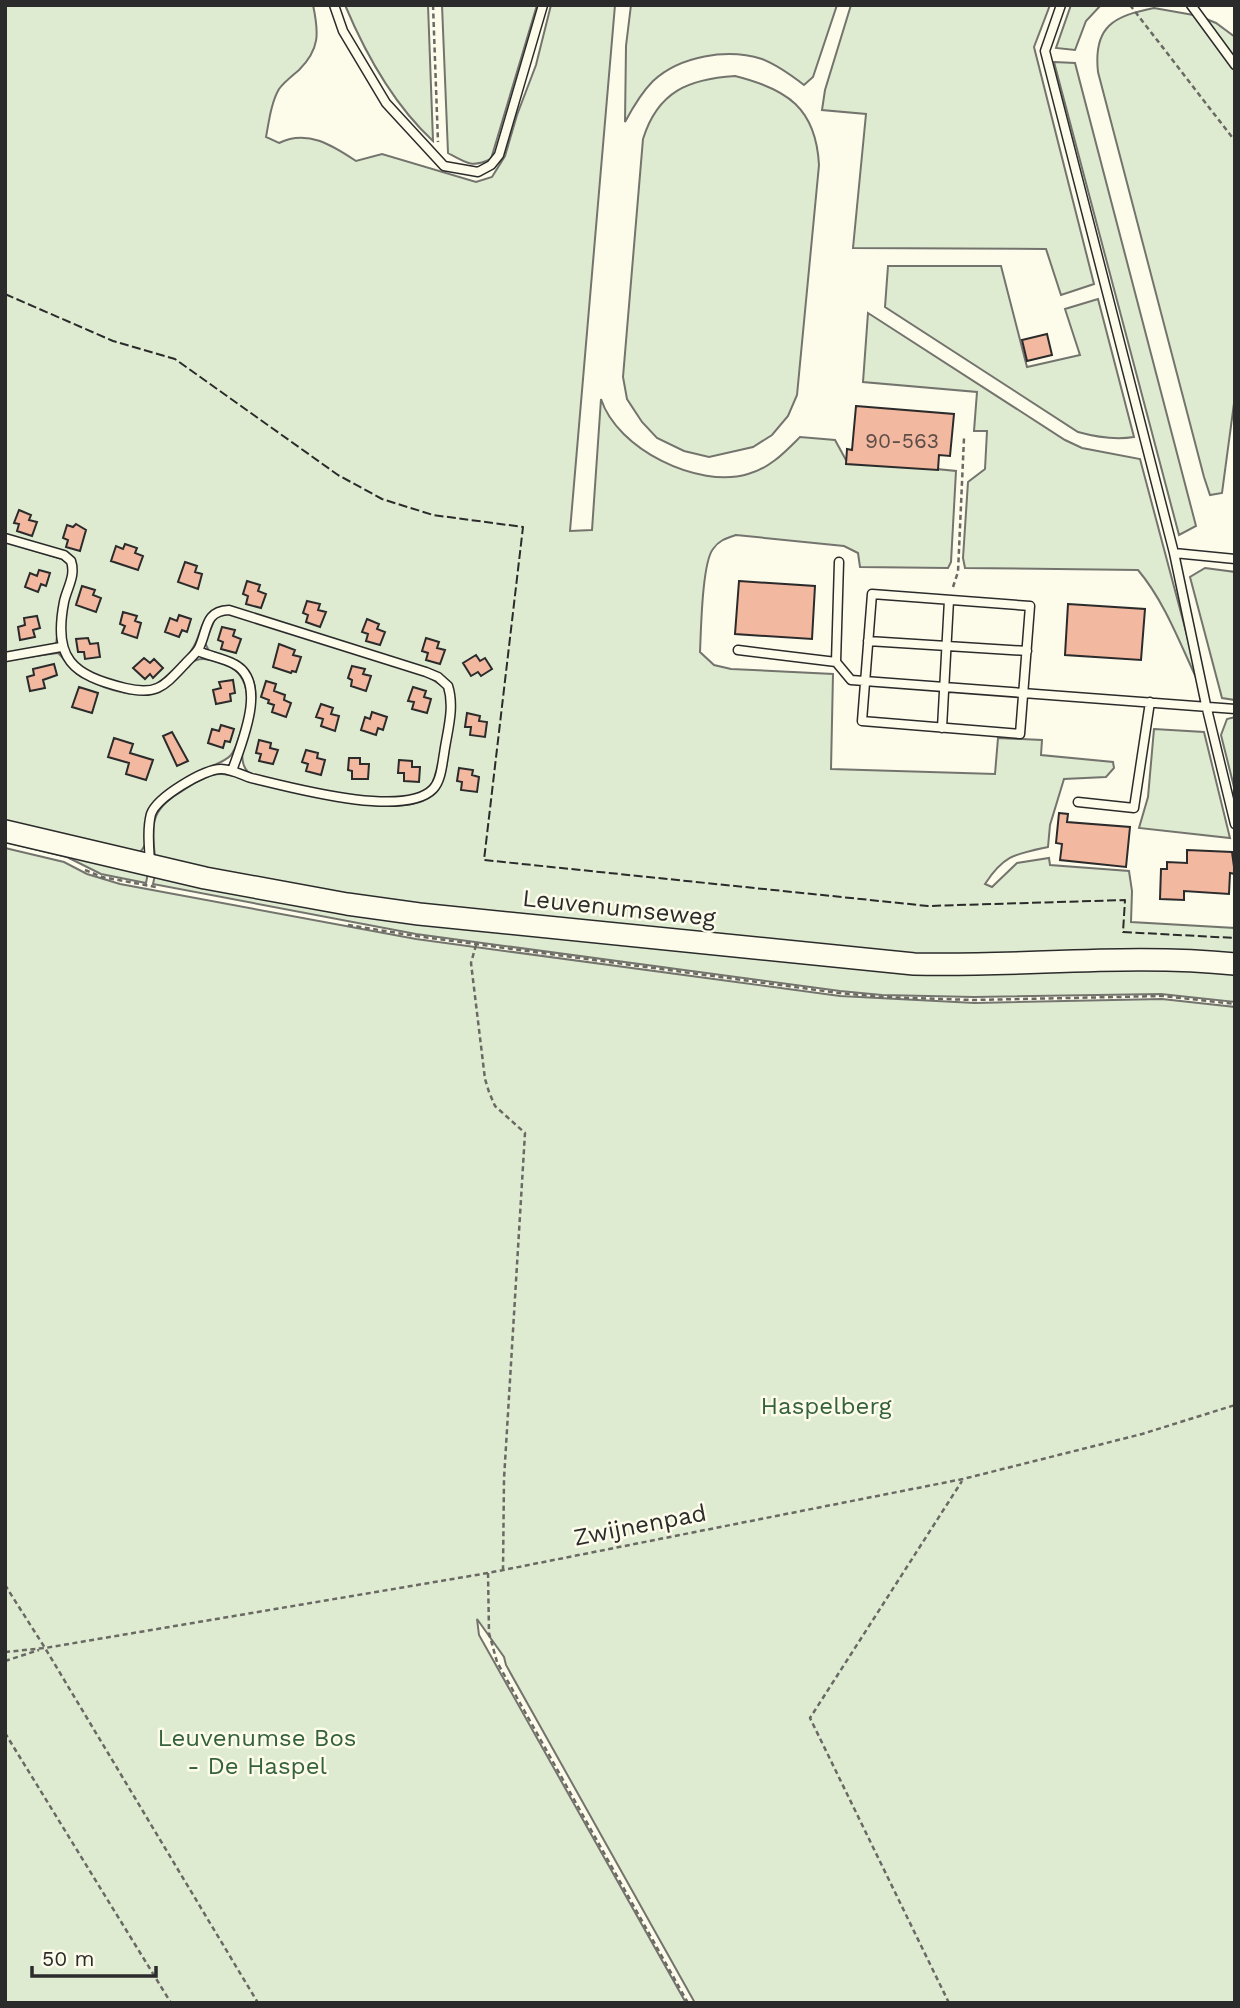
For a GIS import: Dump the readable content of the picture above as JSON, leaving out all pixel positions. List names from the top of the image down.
{
  "streets": {
    "main road": ["Leuvenumseweg"],
    "path": ["Zwijnenpad"]
  },
  "parks": ["Haspelberg", "Leuvenumse Bos - De Haspel"],
  "house_numbers": ["90-563"],
  "scale_bar": "50 m"
}
